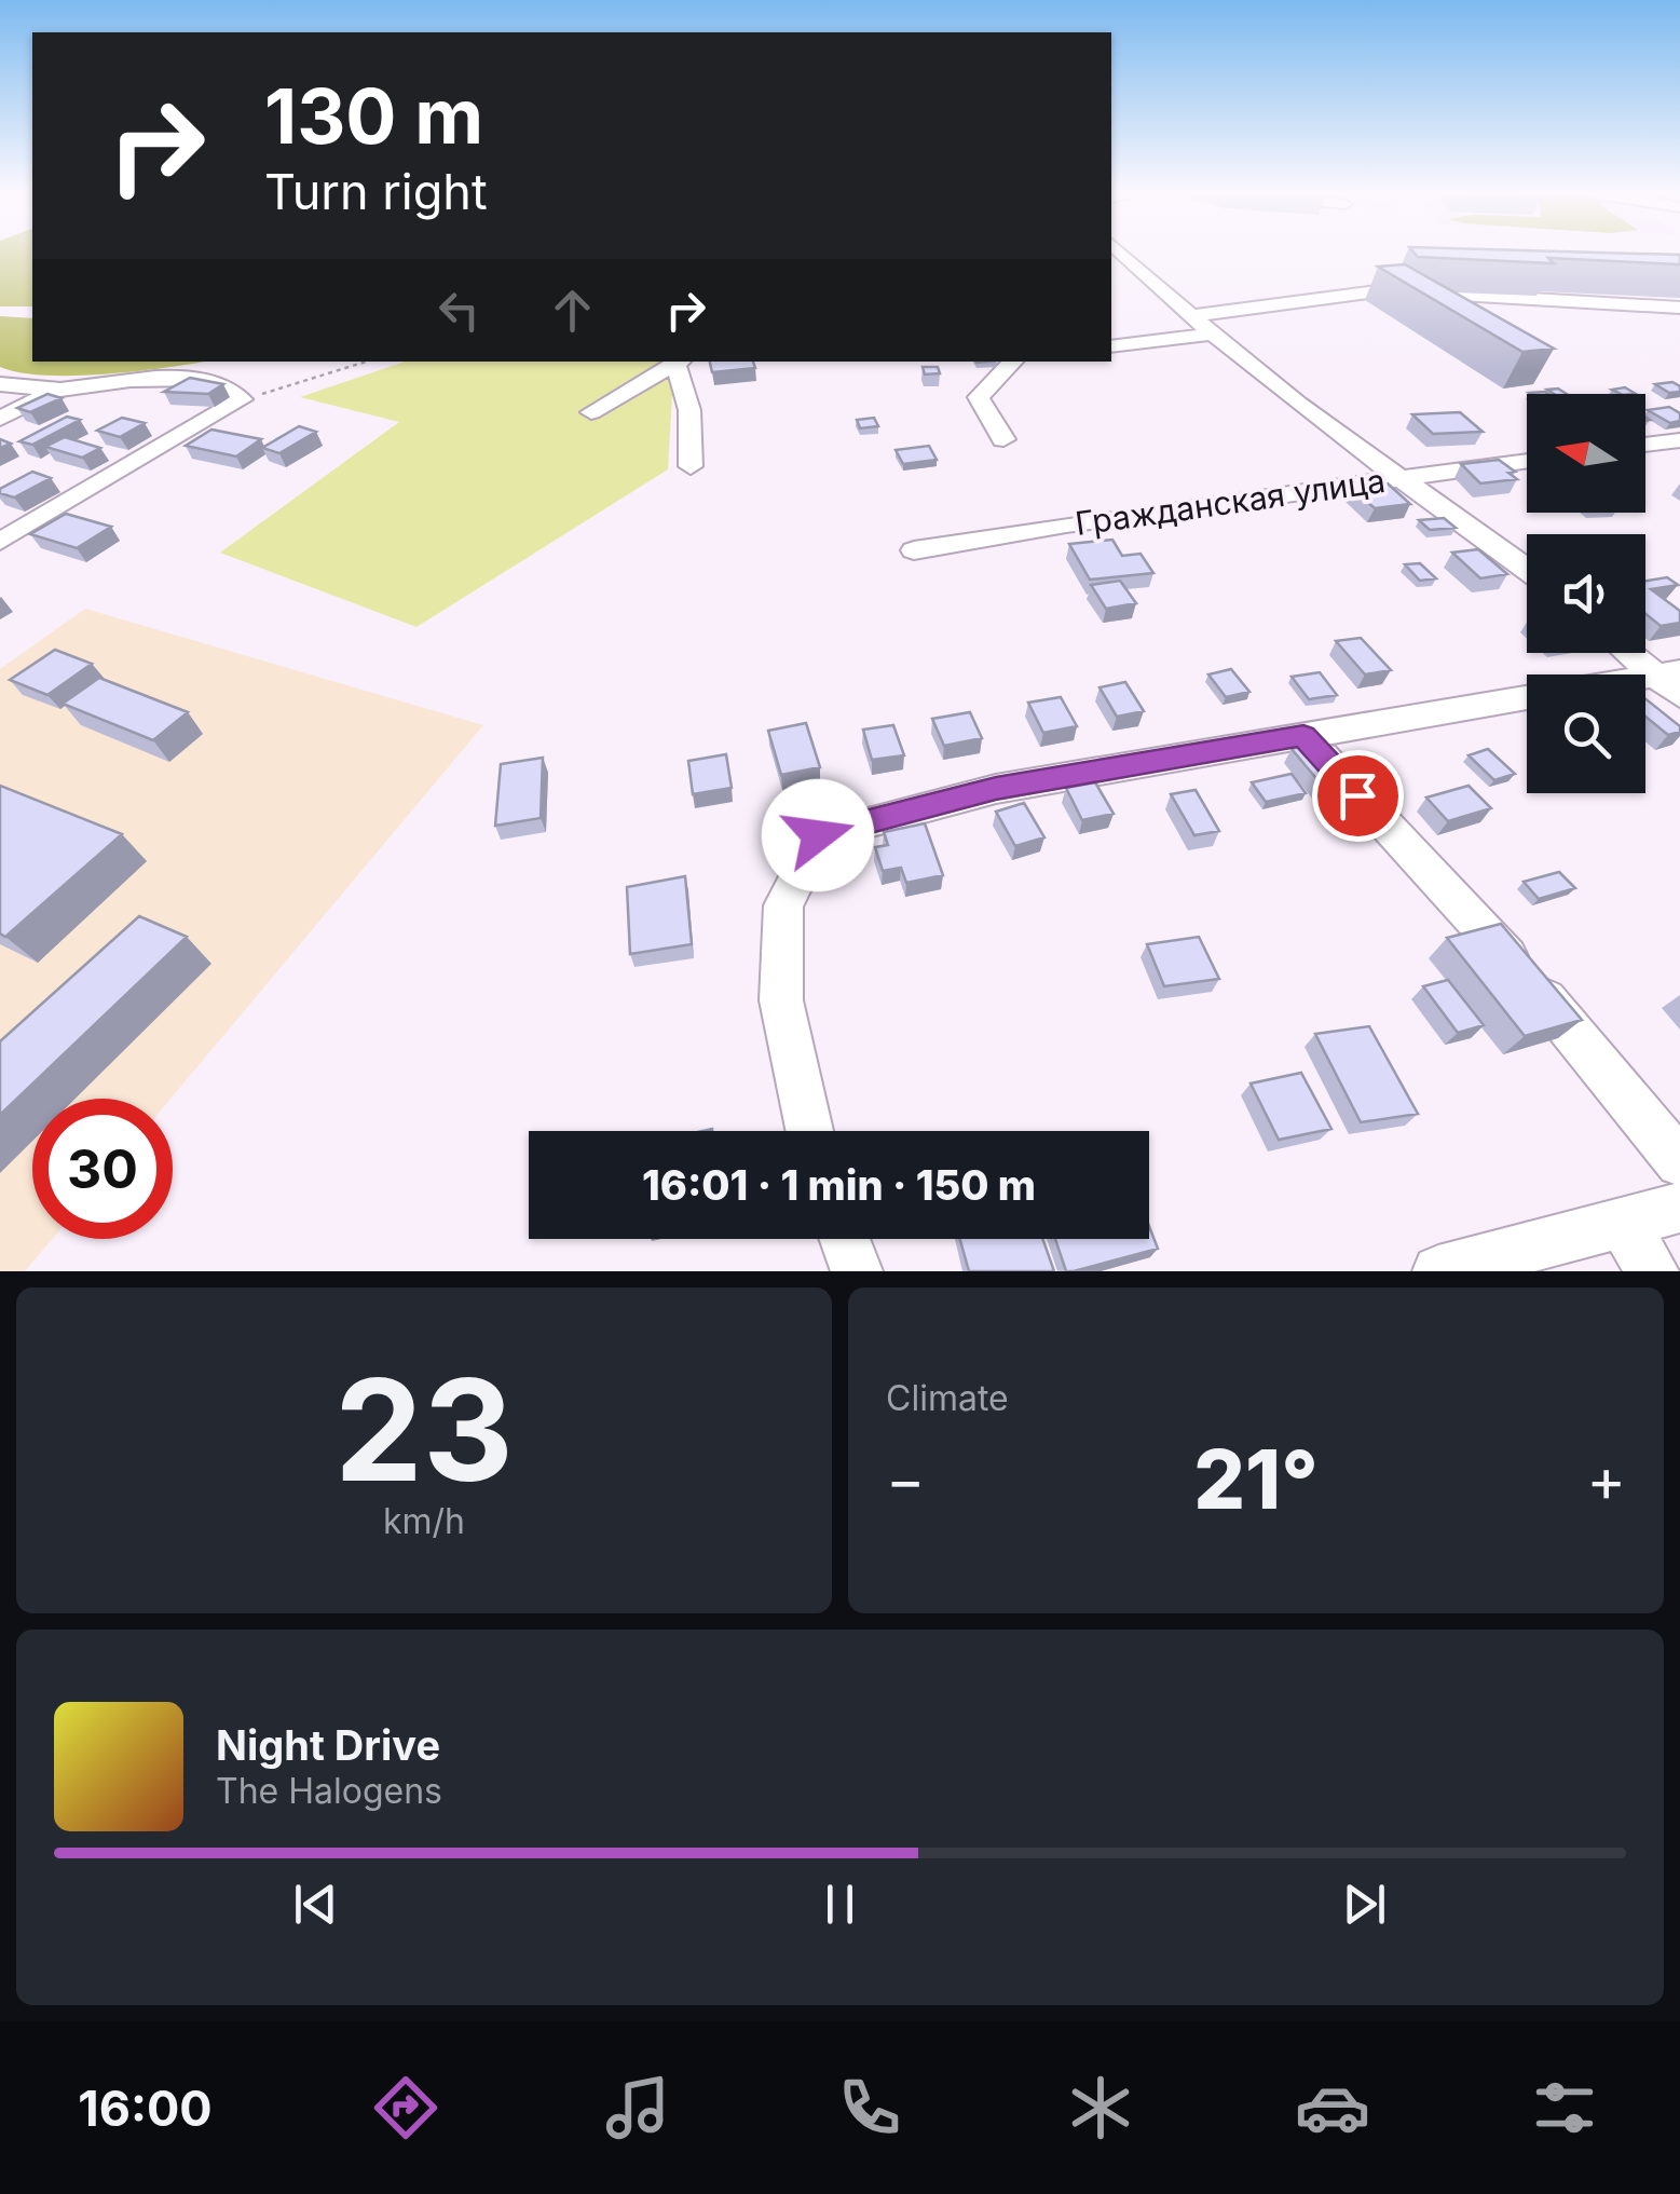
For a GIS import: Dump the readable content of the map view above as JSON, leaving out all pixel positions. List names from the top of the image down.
{
  "streets": {
    "street": ["Гражданская улица"]
  },
  "north": "left",
  "page": {
    "turn": ["130 m", "Turn right"],
    "limit": "30",
    "trip": "16:01 · 1 min · 150 m",
    "tile": [
      ["23", "km/h"],
      "Climate"
    ],
    "heat": ["−", "21°", "+"],
    "song": ["Night Drive", "The Halogens"],
    "tabs": "16:00"
  }
}
